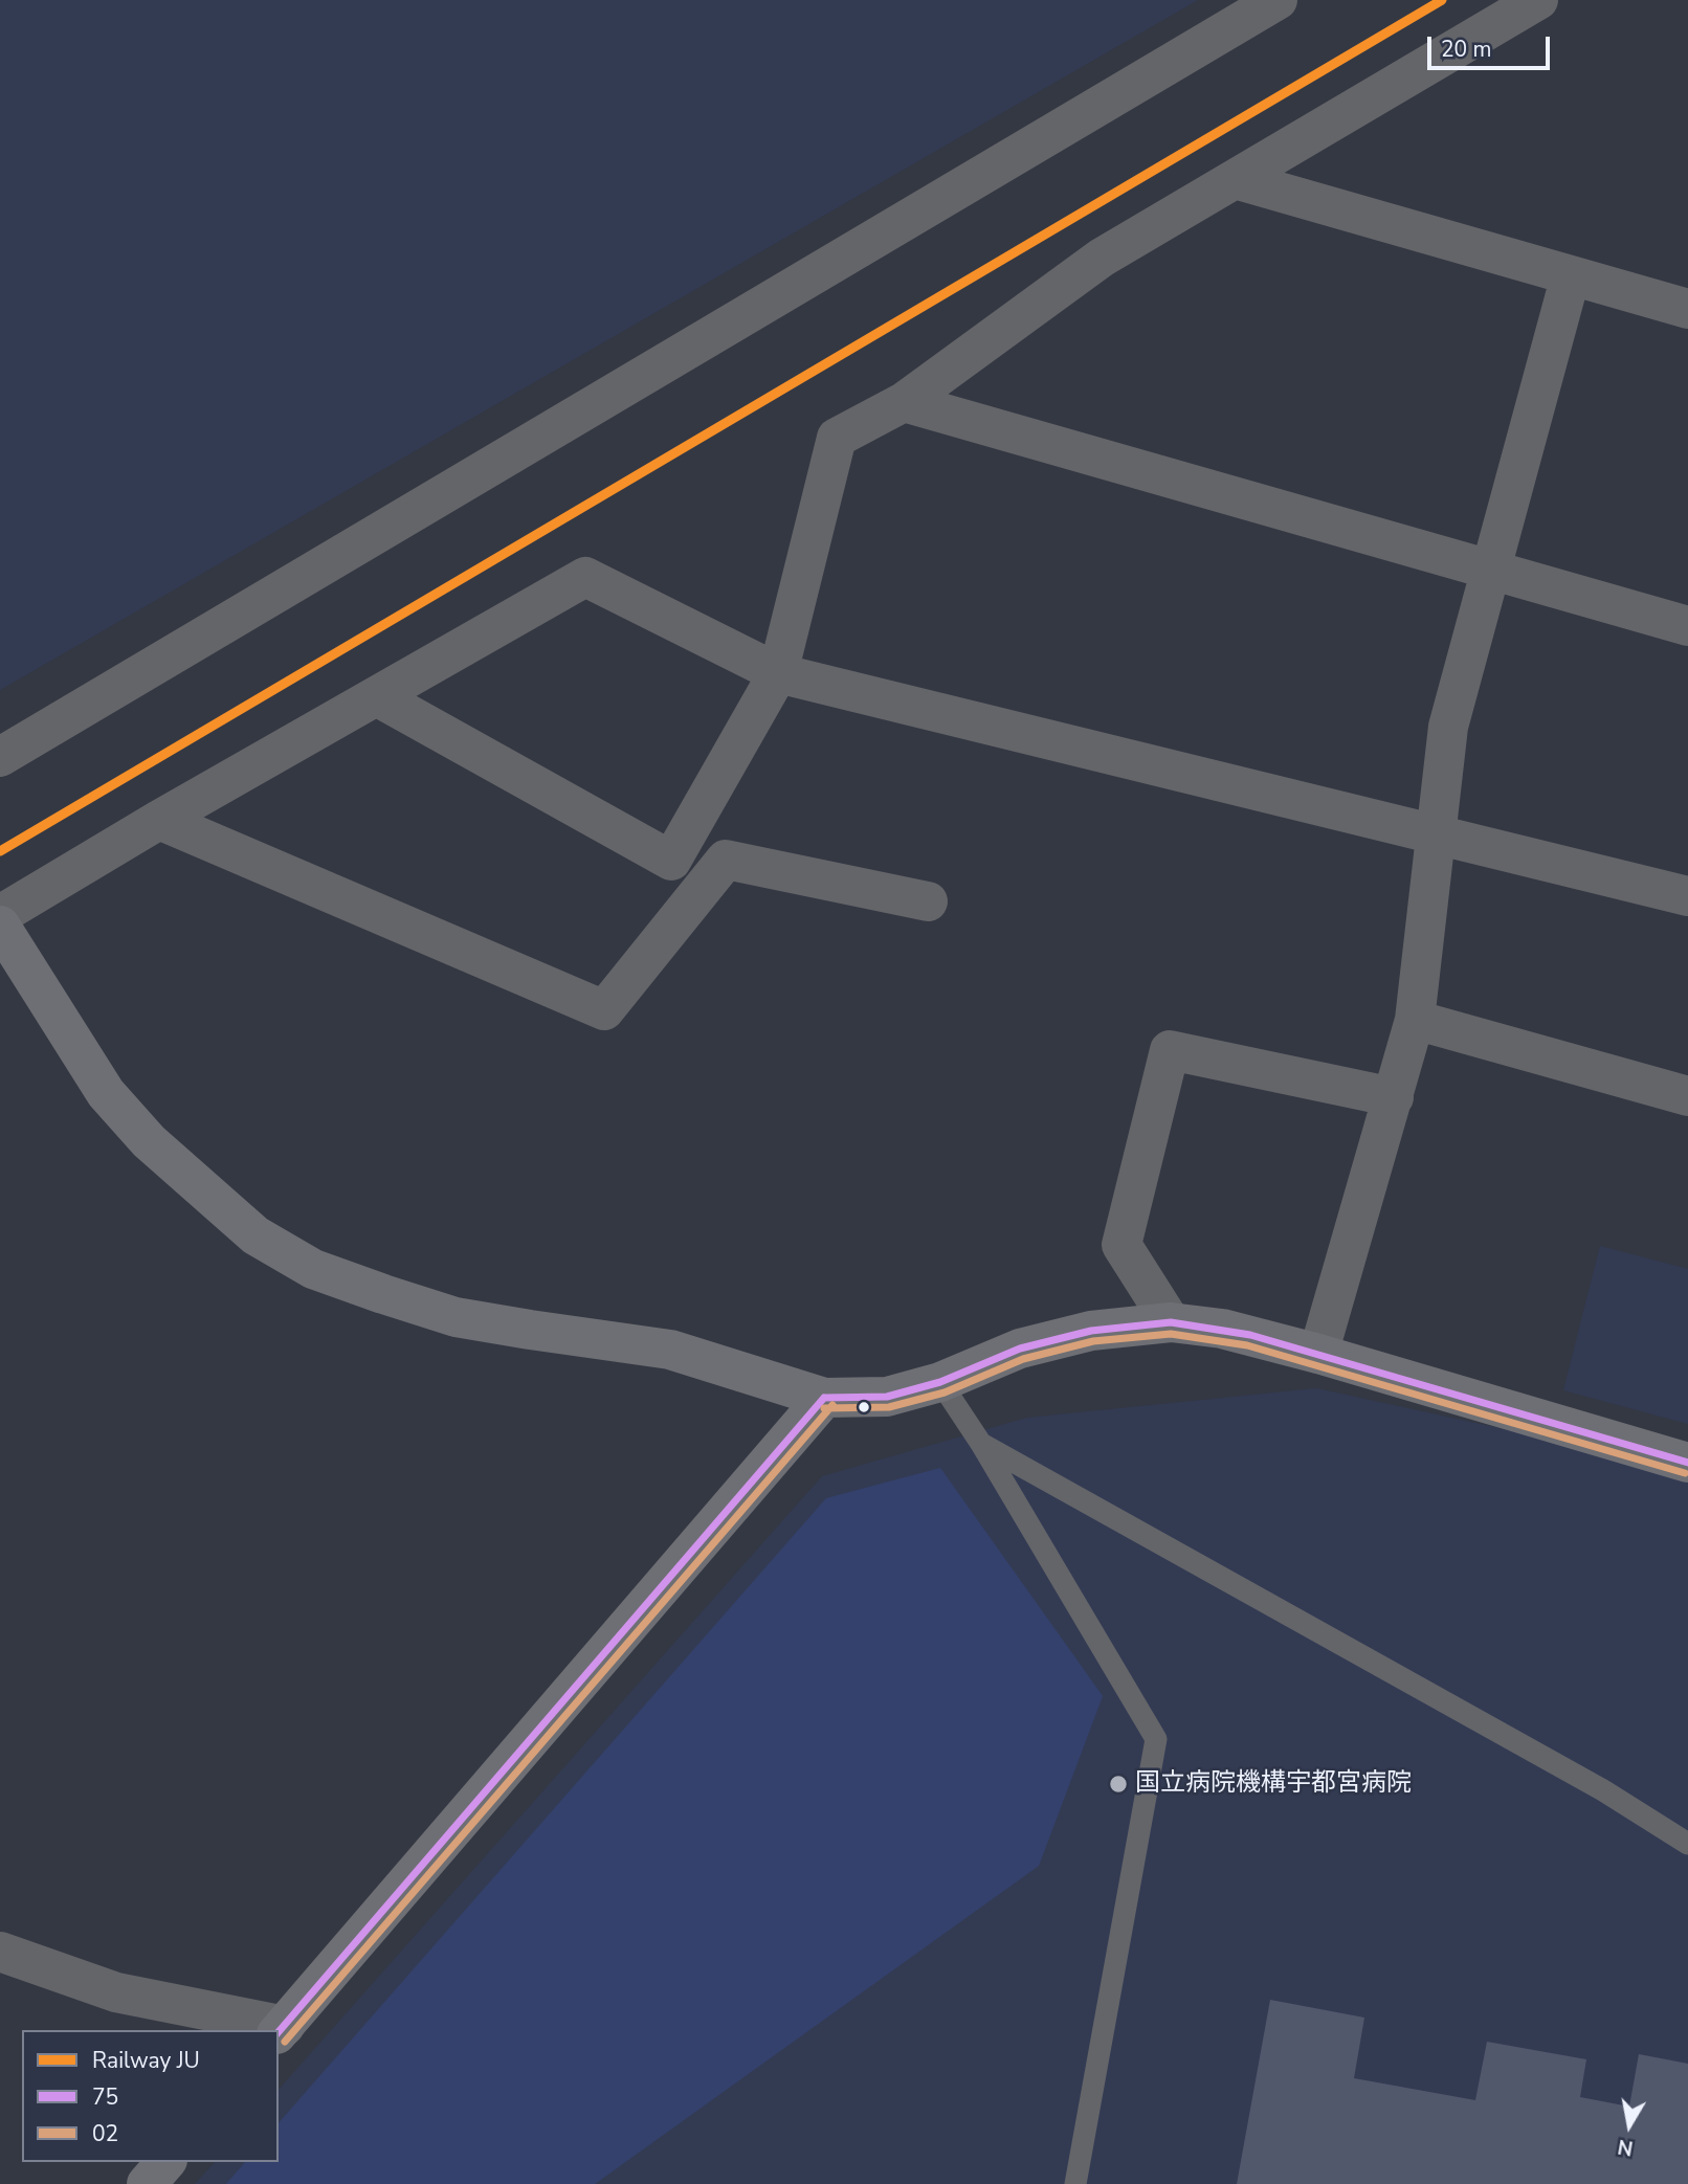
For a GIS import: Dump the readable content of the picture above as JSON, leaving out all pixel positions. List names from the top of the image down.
{
  "places": ["国立病院機構宇都宮病院"],
  "lines": ["rail line JU", "transit line 75", "transit line 02"],
  "legend": ["Railway JU", "75", "02"],
  "scale_bar": "20 m",
  "north": "bottom"
}
